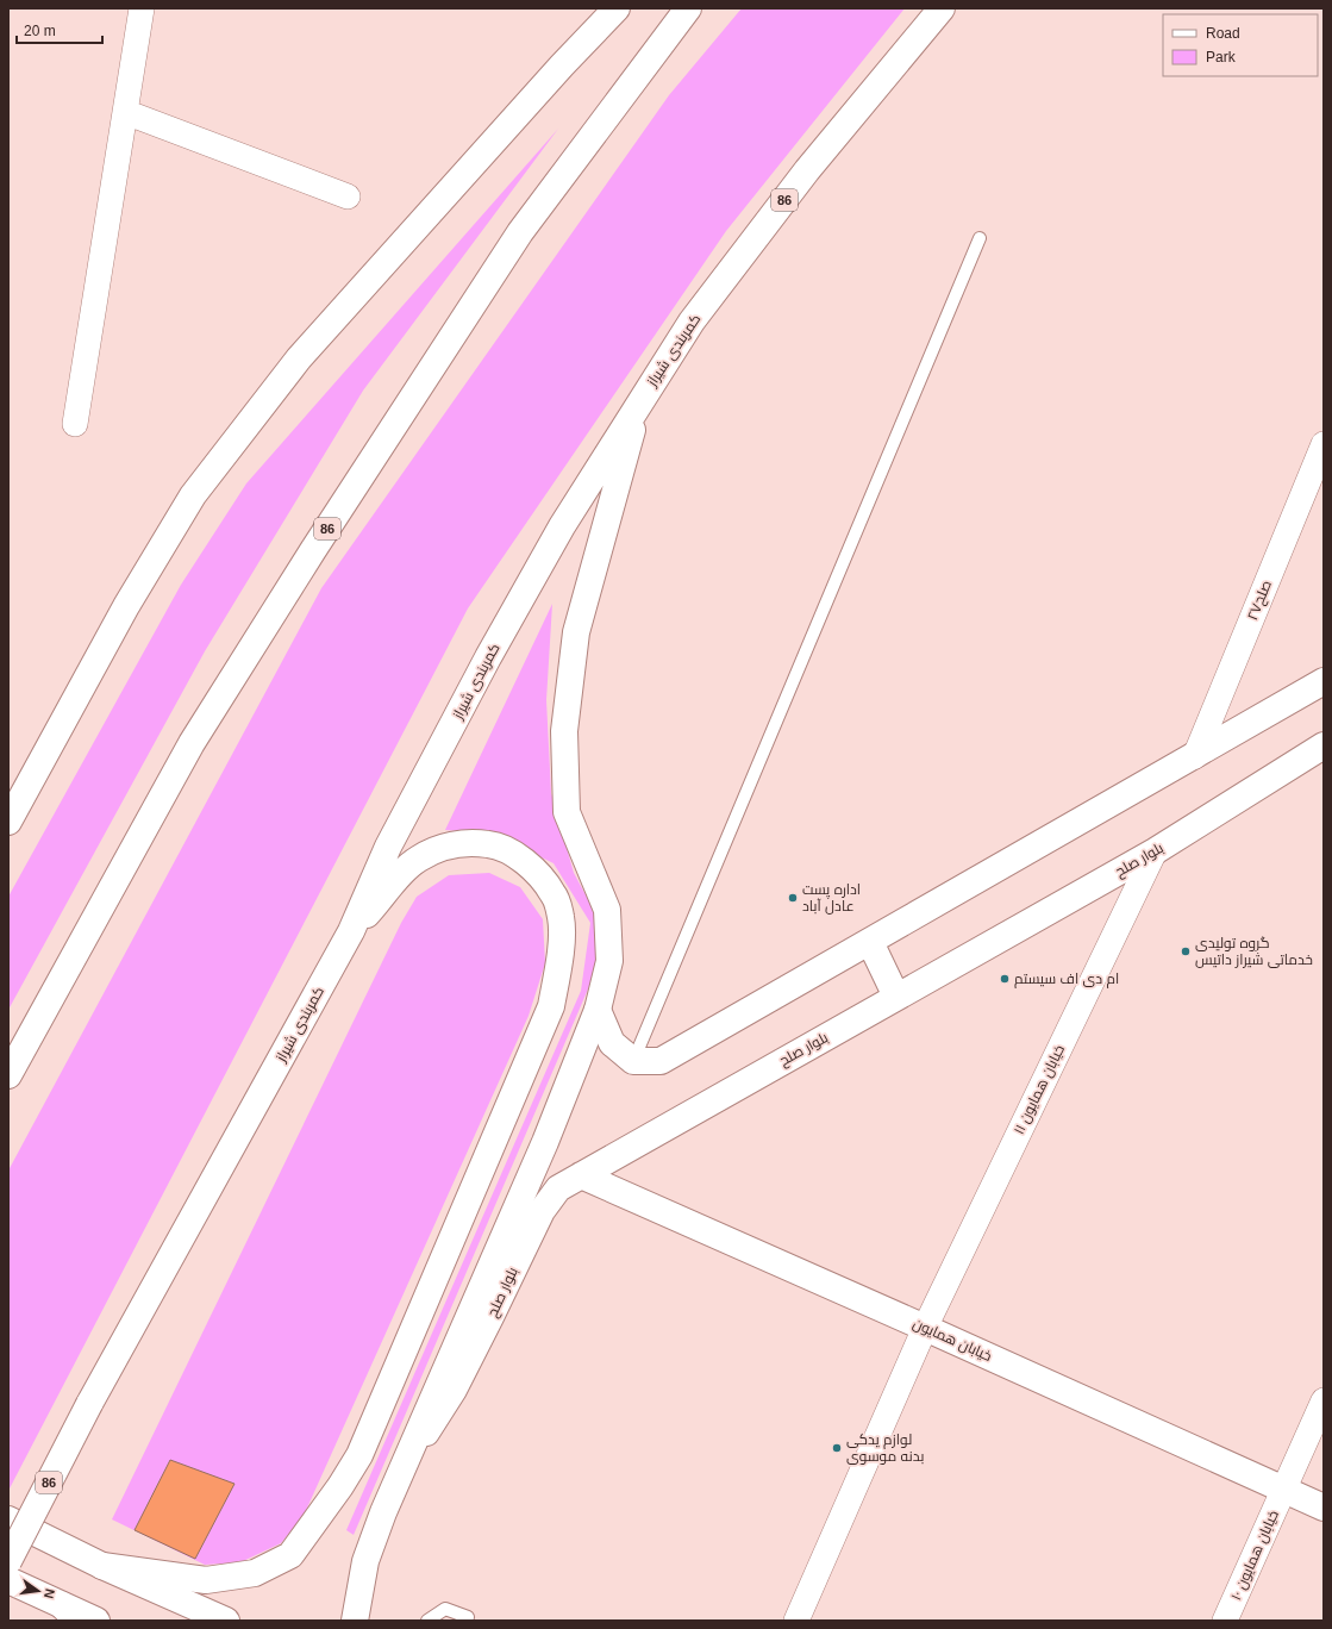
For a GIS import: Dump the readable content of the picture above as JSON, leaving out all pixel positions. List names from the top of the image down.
{
  "streets": {
    "main road": [
      "86",
      "کمربندی شیراز",
      "بلوار صلح",
      "خیابان همایون"
    ],
    "street": ["صلح۲۷", "خیابان همایون ۱۱", "خیابان همایون ۱۰"]
  },
  "crossings": [
    ["بلوار صلح", "خیابان همایون ۱۱"],
    ["بلوار صلح", "خیابان همایون"],
    ["خیابان همایون ۱۱", "خیابان همایون"],
    ["خیابان همایون", "خیابان همایون ۱۰"]
  ],
  "places": [
    "اداره پست عادل آباد",
    "گروه تولیدی خدماتی شیراز داتیس",
    "ام دی اف سیستم",
    "لوازم یدکی بدنه موسوی"
  ],
  "legend": ["Road", "Park"],
  "scale_bar": "20 m",
  "north": "right"
}
